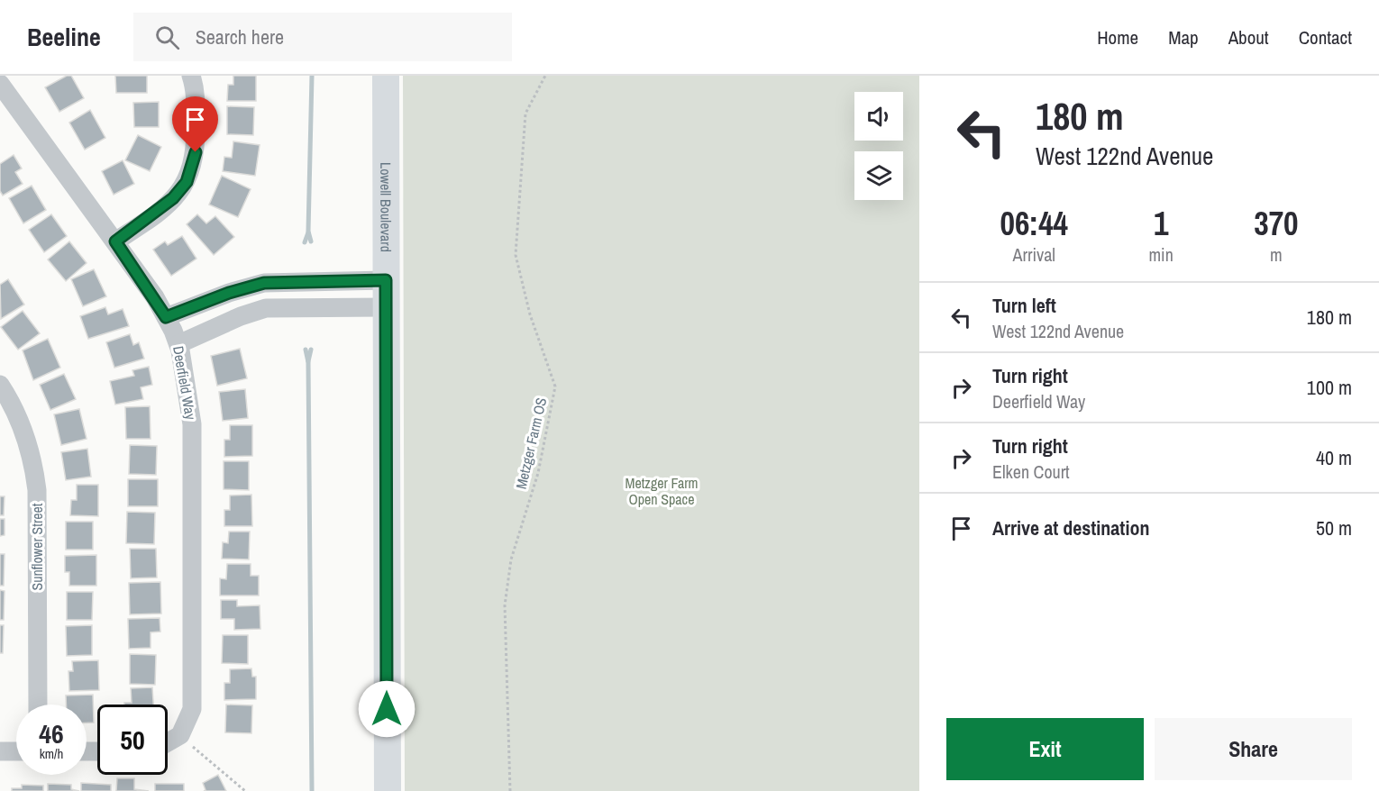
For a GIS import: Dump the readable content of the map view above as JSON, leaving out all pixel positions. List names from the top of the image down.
{
  "streets": {
    "main road": ["Lowell Boulevard"],
    "street": ["Deerfield Way", "Sunflower Street"],
    "path": ["Metzger Farm OS"]
  },
  "parks": ["Metzger Farm Open Space"],
  "page": {
    "header": "Beeline",
    "search": "Search here",
    "nav": [
      "Home",
      "Map",
      "About",
      "Contact"
    ],
    "turn": ["180 m", "West 122nd Avenue"],
    "eta": [
      "06:44",
      "Arrival",
      "1",
      "min",
      "370",
      "m"
    ],
    "list": [
      {
        "name": "Turn left",
        "note": "West 122nd Avenue",
        "value": "180 m"
      },
      {
        "name": "Turn right",
        "note": "Deerfield Way",
        "value": "100 m"
      },
      {
        "name": "Turn right",
        "note": "Elken Court",
        "value": "40 m"
      },
      {
        "name": "Arrive at destination",
        "value": "50 m"
      }
    ],
    "speed": "46 km/h",
    "limit": "50",
    "buttons": ["Exit", "Share"]
  }
}
